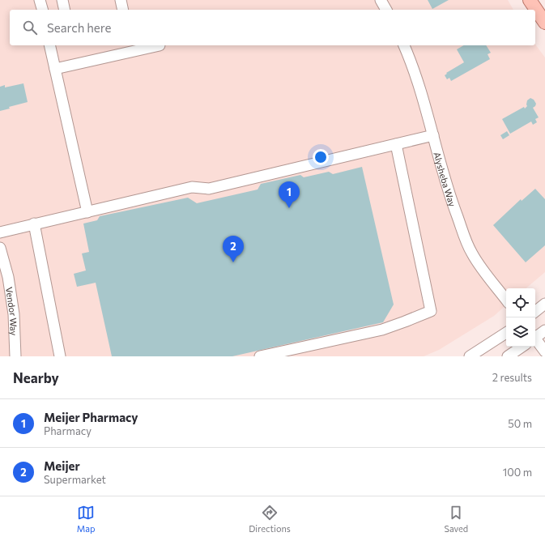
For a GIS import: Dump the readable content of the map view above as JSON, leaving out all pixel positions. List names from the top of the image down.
{
  "streets": {
    "street": ["Alysheba Way", "Vendor Way"]
  },
  "page": {
    "search": "Search here",
    "pins": ["1", "2"],
    "heading": ["Nearby", "2 results"],
    "list": [
      {
        "mark": "1",
        "name": "Meijer Pharmacy",
        "note": "Pharmacy",
        "value": "50 m"
      },
      {
        "mark": "2",
        "name": "Meijer",
        "note": "Supermarket",
        "value": "100 m"
      }
    ],
    "nav": ["Map", "Directions", "Saved"]
  }
}
